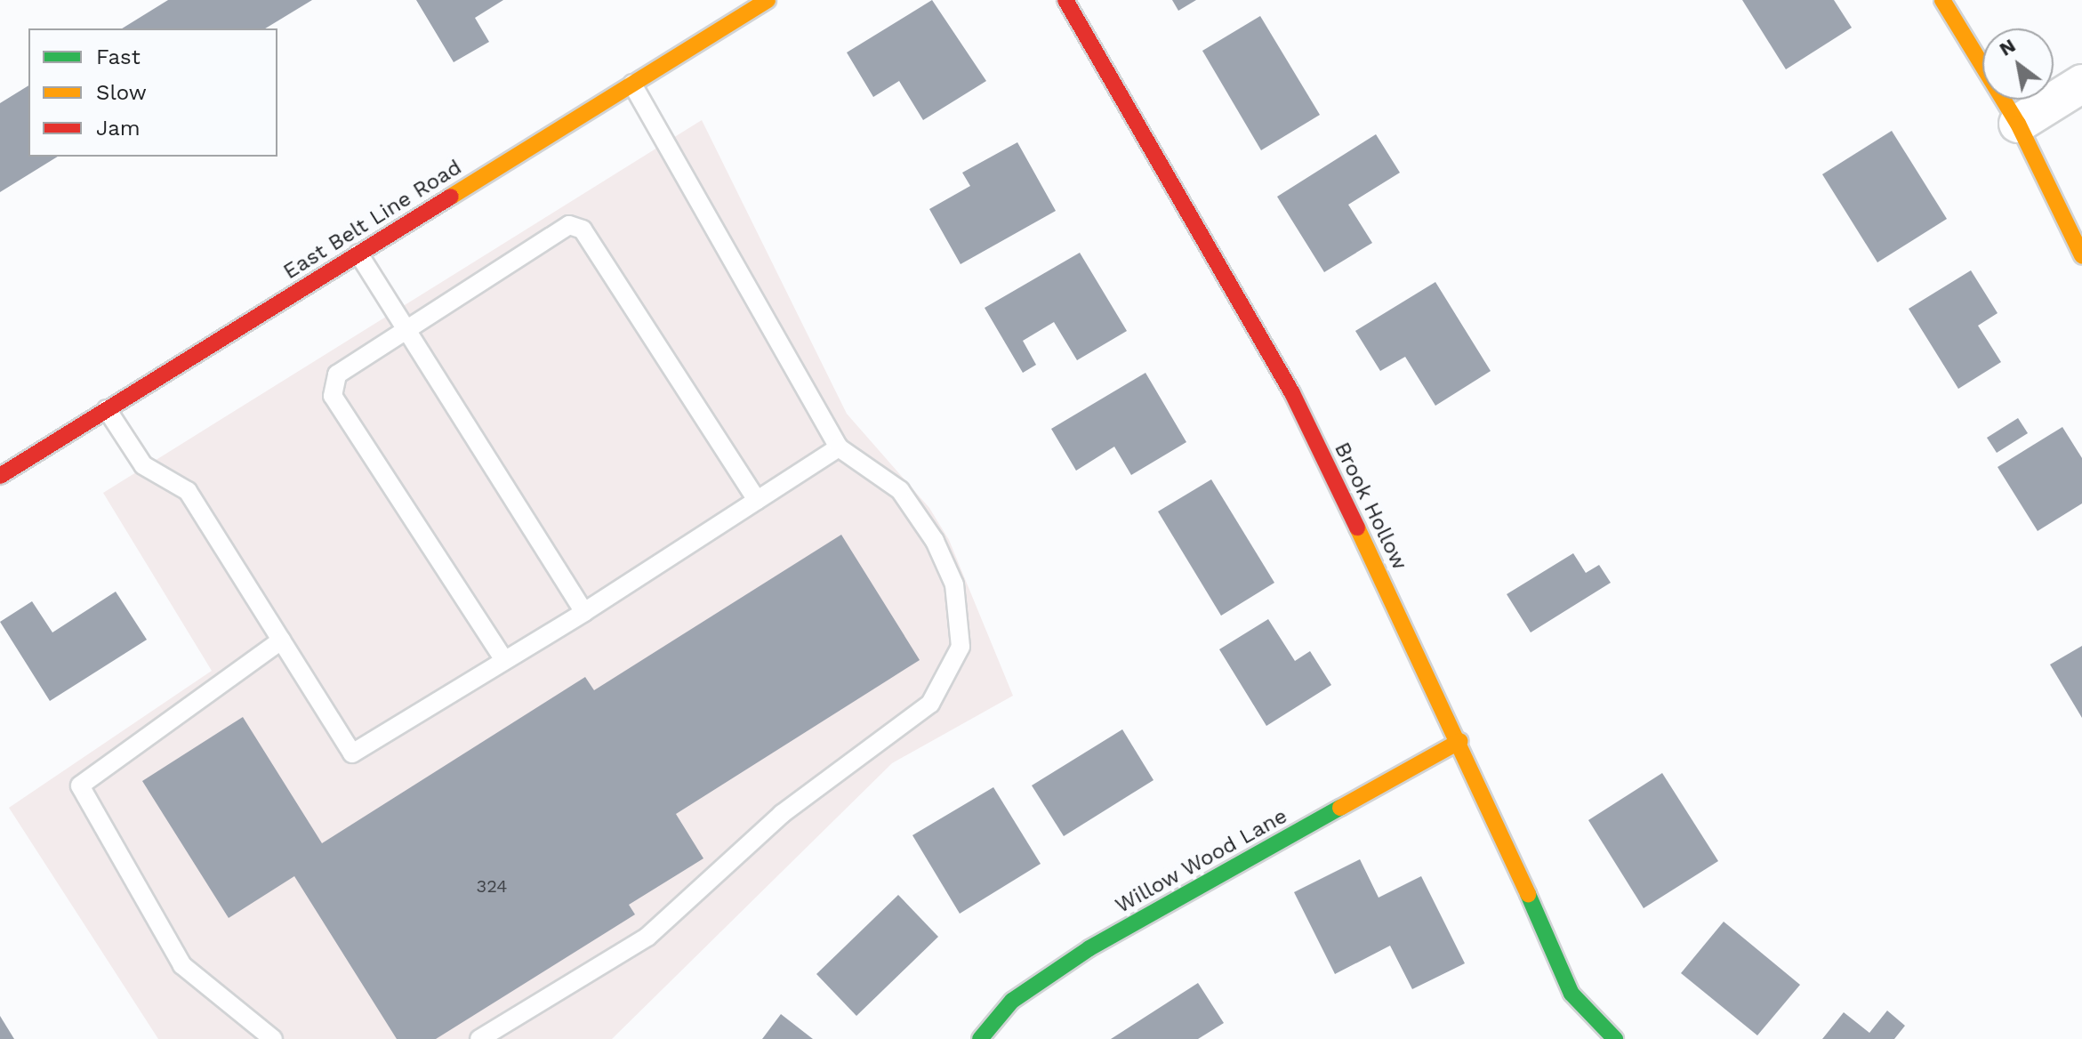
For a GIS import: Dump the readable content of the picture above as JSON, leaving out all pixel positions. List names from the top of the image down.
{
  "streets": {
    "street": ["East Belt Line Road", "Brook Hollow", "Willow Wood Lane"]
  },
  "crossings": [
    ["Brook Hollow", "Willow Wood Lane"]
  ],
  "house_numbers": ["324"],
  "legend": ["Fast", "Slow", "Jam"],
  "north": "top left"
}
